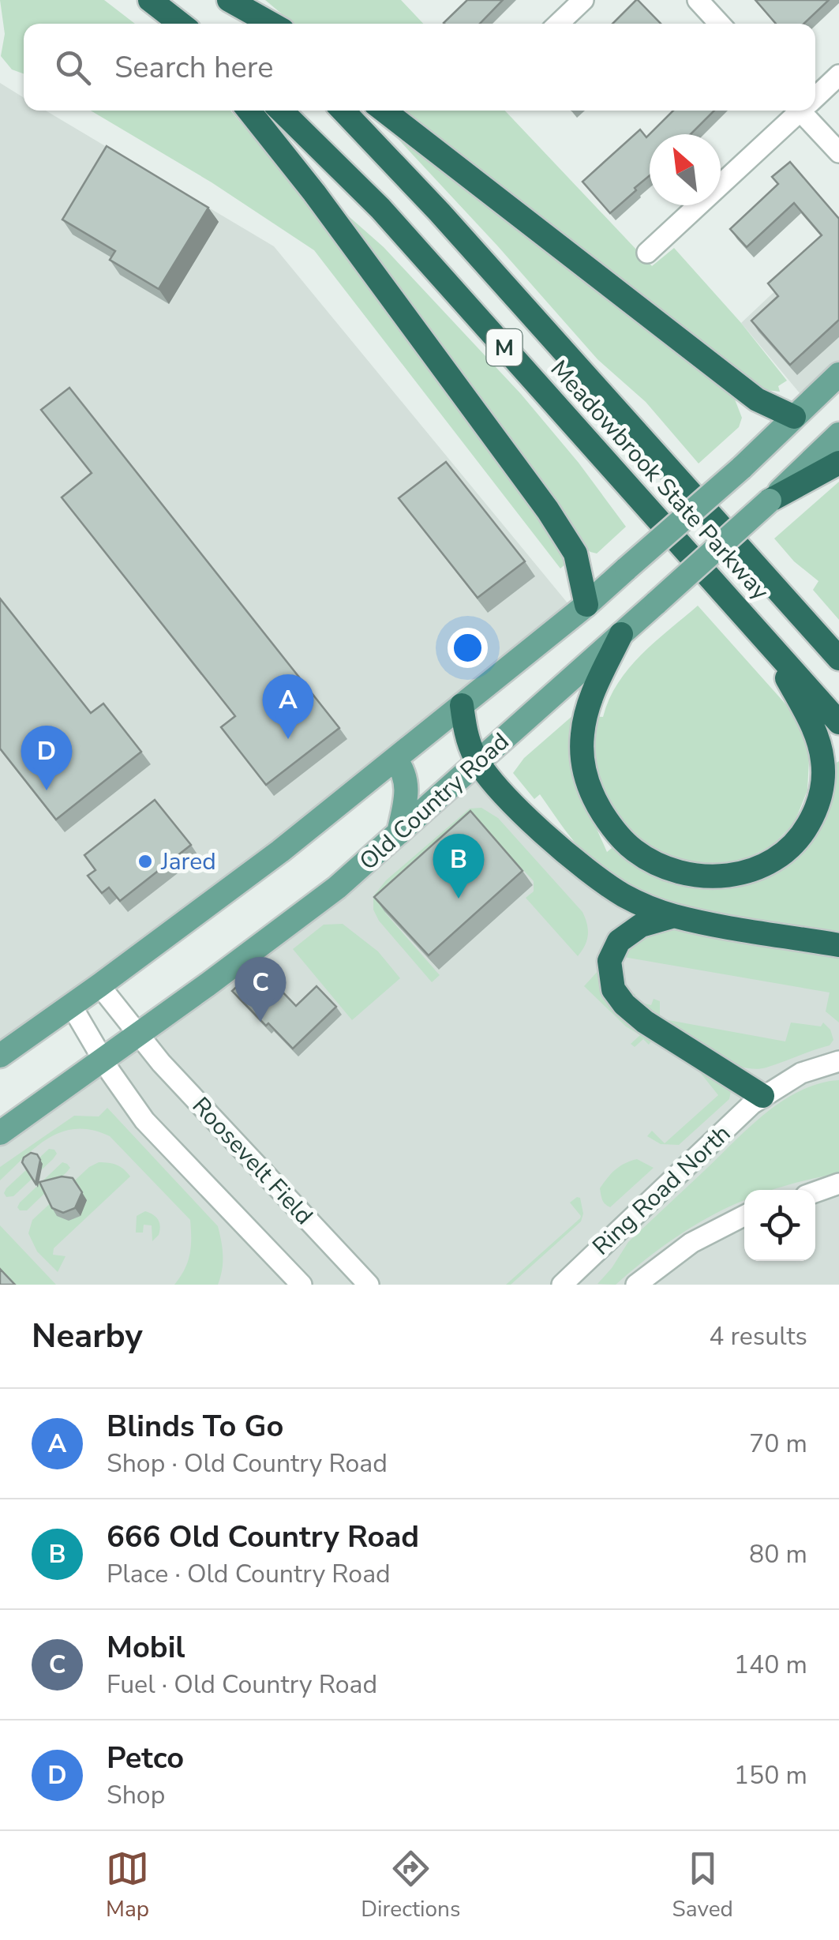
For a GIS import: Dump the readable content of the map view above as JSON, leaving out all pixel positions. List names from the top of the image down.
{
  "streets": {
    "highway": ["M", "Meadowbrook State Parkway"],
    "main road": ["Old Country Road"],
    "street": ["Roosevelt Field", "Ring Road North"]
  },
  "crossings": [
    ["Old Country Road", "Roosevelt Field"]
  ],
  "places": ["Jared"],
  "north": "top left",
  "page": {
    "search": "Search here",
    "pins": [
      "A",
      "D",
      "B",
      "C"
    ],
    "heading": ["Nearby", "4 results"],
    "list": [
      {
        "mark": "A",
        "name": "Blinds To Go",
        "note": "Shop · Old Country Road",
        "value": "70 m"
      },
      {
        "mark": "B",
        "name": "666 Old Country Road",
        "note": "Place · Old Country Road",
        "value": "80 m"
      },
      {
        "mark": "C",
        "name": "Mobil",
        "note": "Fuel · Old Country Road",
        "value": "140 m"
      },
      {
        "mark": "D",
        "name": "Petco",
        "note": "Shop",
        "value": "150 m"
      }
    ],
    "nav": ["Map", "Directions", "Saved"]
  }
}
